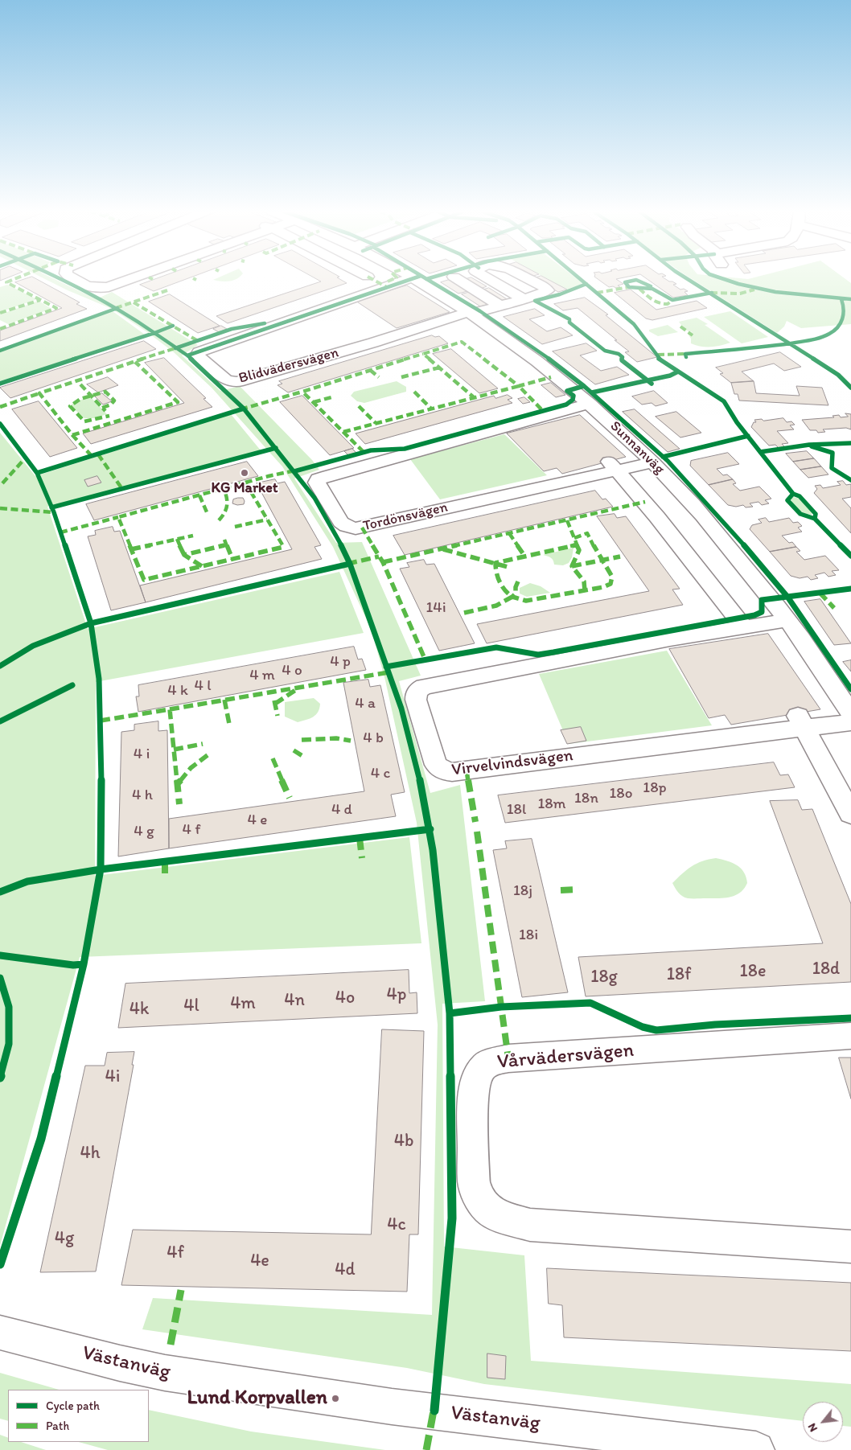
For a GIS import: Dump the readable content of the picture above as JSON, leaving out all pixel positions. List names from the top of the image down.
{
  "streets": {
    "street": [
      "Blidvädersvägen",
      "Sunnanväg",
      "Tordönsvägen",
      "Virvelvindsvägen",
      "Vårvädersvägen",
      "Västanväg"
    ]
  },
  "crossings": [
    ["Blidvädersvägen", "Sunnanväg"],
    ["Sunnanväg", "Tordönsvägen"],
    ["Sunnanväg", "Virvelvindsvägen"]
  ],
  "places": ["KG Market", "Lund Korpvallen"],
  "house_numbers": [
    "14i",
    "4 p",
    "4 o",
    "4 m",
    "4 l",
    "4 k",
    "4 a",
    "4 b",
    "4 i",
    "4 c",
    "18p",
    "18o",
    "4 h",
    "18n",
    "18m",
    "4 d",
    "18l",
    "4 e",
    "4 f",
    "4 g",
    "18j",
    "18i",
    "18d",
    "18e",
    "18f",
    "18g",
    "4p",
    "4o",
    "4n",
    "4m",
    "4l",
    "4k",
    "4i",
    "4b",
    "4h",
    "4c",
    "4g",
    "4f",
    "4e",
    "4d"
  ],
  "legend": ["Cycle path", "Path"],
  "north": "bottom left"
}
